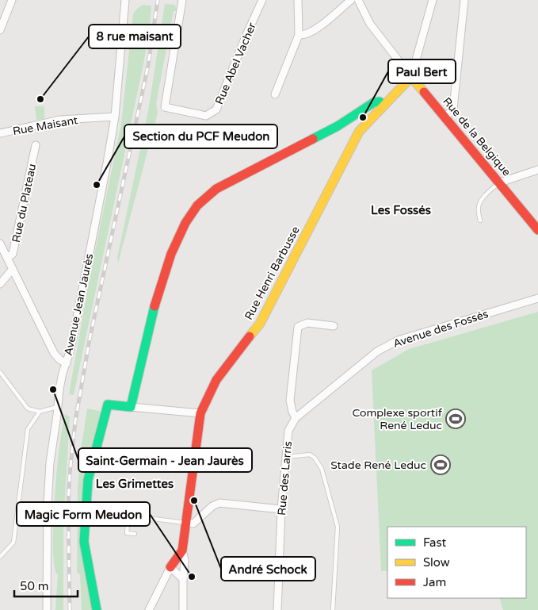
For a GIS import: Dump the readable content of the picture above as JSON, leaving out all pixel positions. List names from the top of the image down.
{
  "streets": {
    "street": [
      "Rue Abel Vacher",
      "Rue Maisant",
      "Rue de la Belgique",
      "Rue du Plateau",
      "Rue Henri Barbusse",
      "Avenue Jean Jaurès",
      "Avenue des Fossés",
      "Rue des Larris"
    ]
  },
  "crossings": [
    ["Rue Maisant", "Avenue Jean Jaurès"],
    ["Rue de la Belgique", "Rue Henri Barbusse"],
    ["Avenue des Fossés", "Rue des Larris"]
  ],
  "districts": ["Les Fossés", "Les Grimettes"],
  "places": {
    "other": [
      "8 rue maisant",
      "Paul Bert",
      "Section du PCF Meudon",
      "Saint-Germain - Jean Jaurès",
      "André Schock",
      "Magic Form Meudon"
    ],
    "sports": ["Complexe sportif René Leduc", "Stade René Leduc"]
  },
  "legend": ["Fast", "Slow", "Jam"],
  "scale_bar": "50 m"
}
